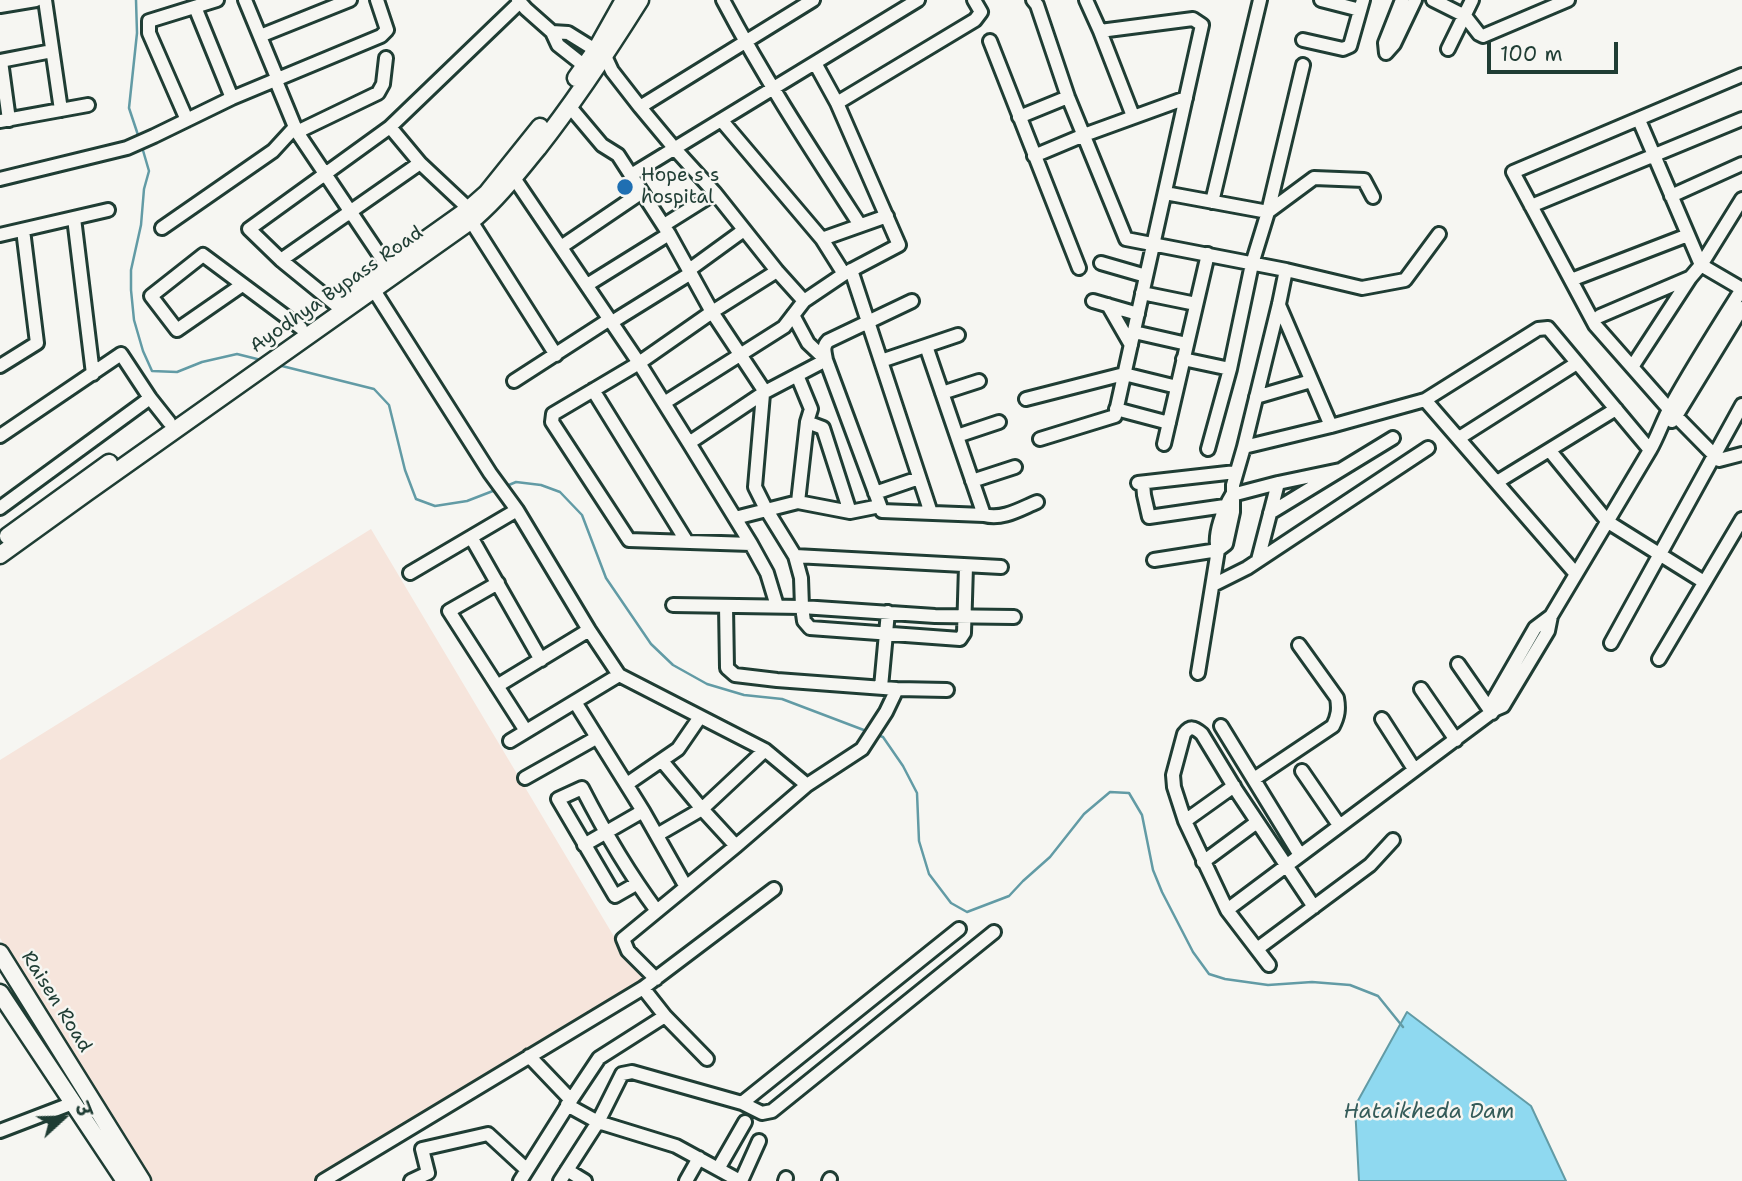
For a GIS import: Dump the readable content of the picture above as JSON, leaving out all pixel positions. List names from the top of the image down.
{
  "streets": {
    "main road": ["Ayodhya Bypass Road", "Raisen Road"]
  },
  "water": ["Hataikheda Dam"],
  "places": ["Hope s s hospital"],
  "scale_bar": "100 m",
  "north": "right"
}
